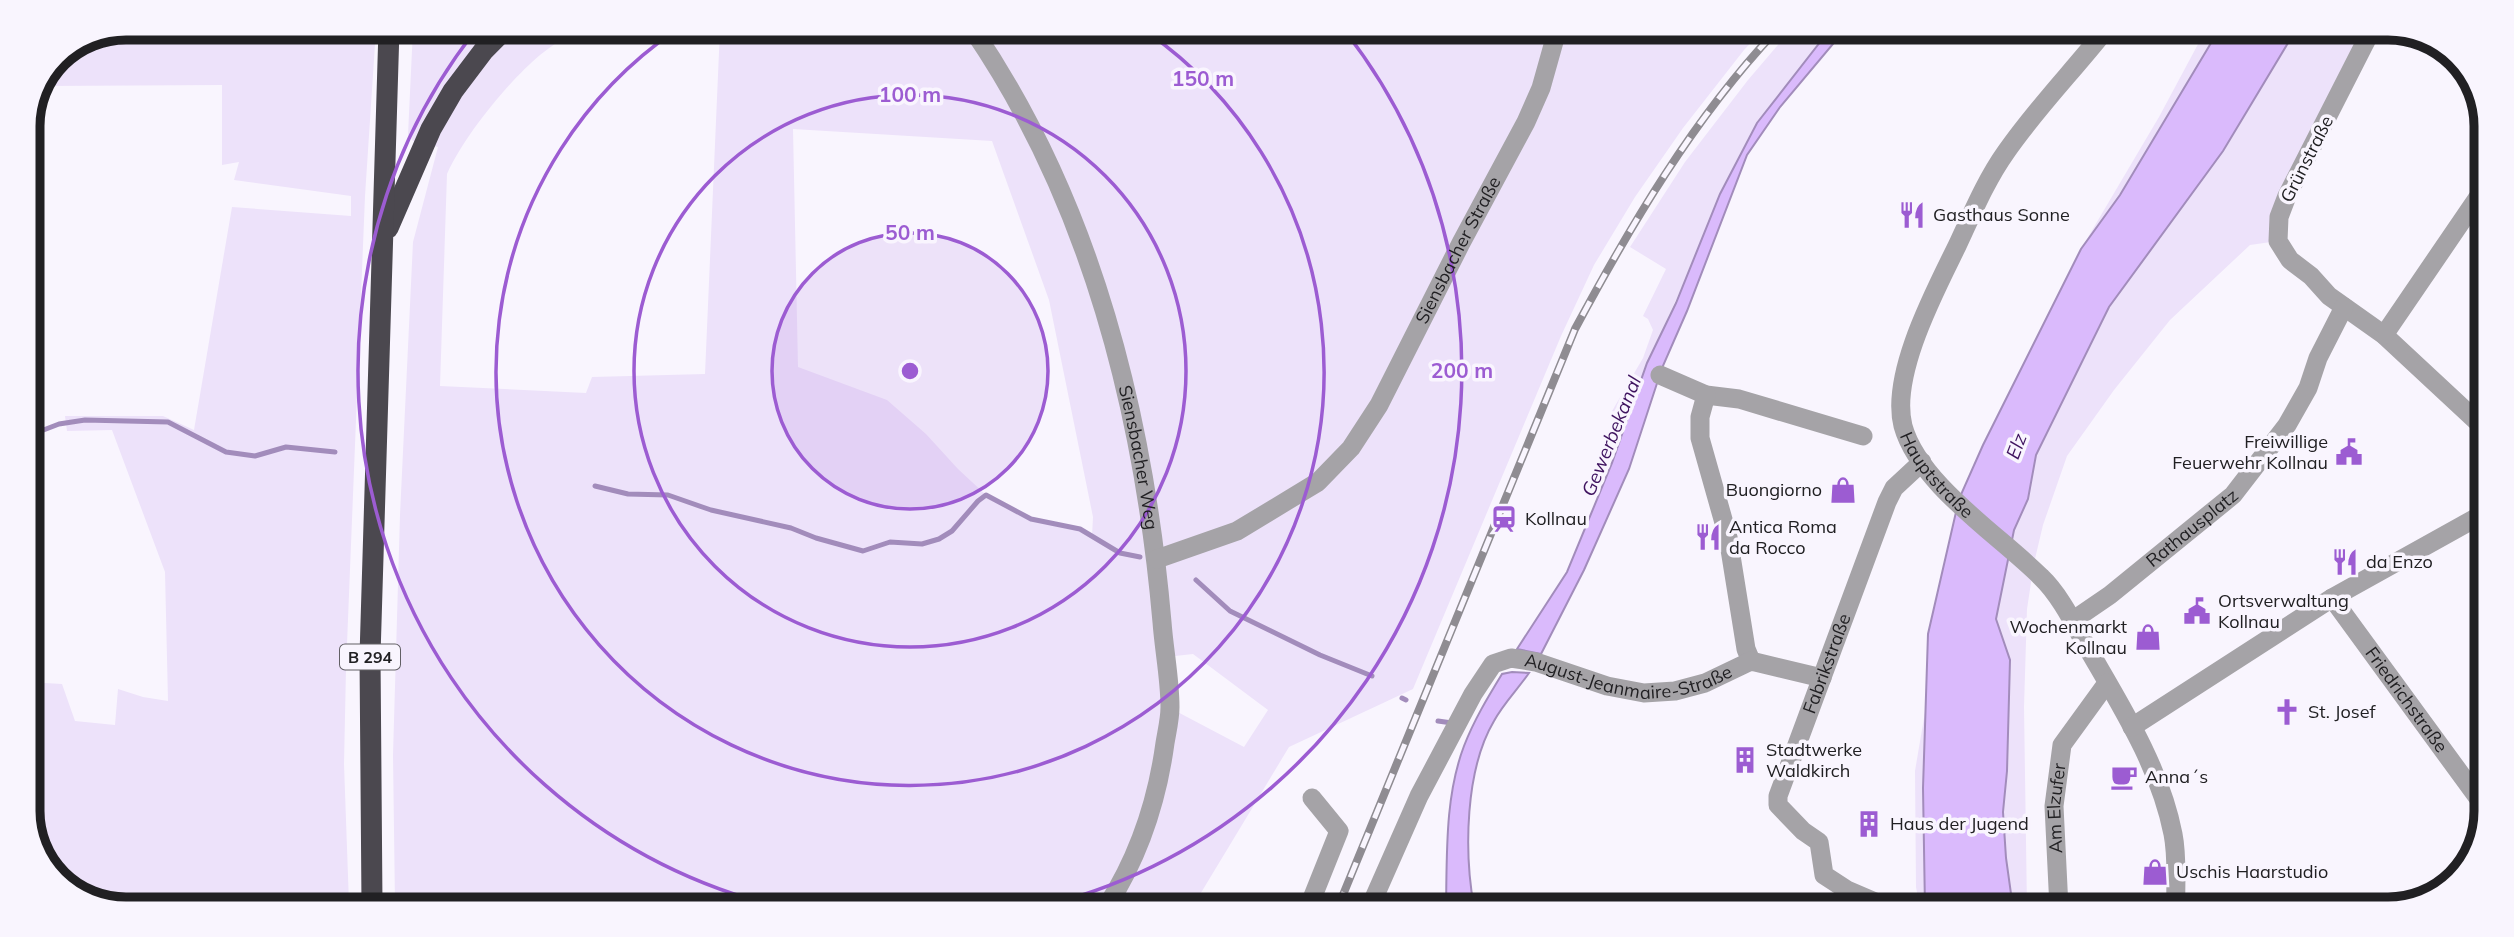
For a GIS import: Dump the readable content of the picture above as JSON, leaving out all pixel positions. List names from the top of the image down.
{
  "streets": {
    "highway": ["B 294"],
    "street": [
      "Grünstraße",
      "Siensbacher Straße",
      "Siensbacher Weg",
      "Hauptstraße",
      "Rathausplatz",
      "August-Jeanmaire-Straße",
      "Fabrikstraße",
      "Friedrichstraße",
      "Am Elzufer"
    ]
  },
  "crossings": [
    ["Grünstraße", "Rathausplatz"],
    ["Siensbacher Straße", "Siensbacher Weg"],
    ["Hauptstraße", "Rathausplatz"],
    ["Hauptstraße", "Fabrikstraße"],
    ["Hauptstraße", "Am Elzufer"],
    ["August-Jeanmaire-Straße", "Fabrikstraße"]
  ],
  "water": ["Gewerbekanal", "Elz"],
  "places": {
    "restaurant": ["Gasthaus Sonne", "Antica Roma da Rocco", "da Enzo"],
    "public building": ["Freiwillige Feuerwehr Kollnau", "Ortsverwaltung Kollnau"],
    "shop": ["Buongiorno", "Wochenmarkt Kollnau", "Uschis Haarstudio"],
    "station": ["Kollnau"],
    "church": ["St. Josef"],
    "building": ["Stadtwerke Waldkirch", "Haus der Jugend"],
    "cafe": ["Anna´s"]
  },
  "rings": [
    "150 m",
    "100 m",
    "50 m",
    "200 m"
  ]
}
